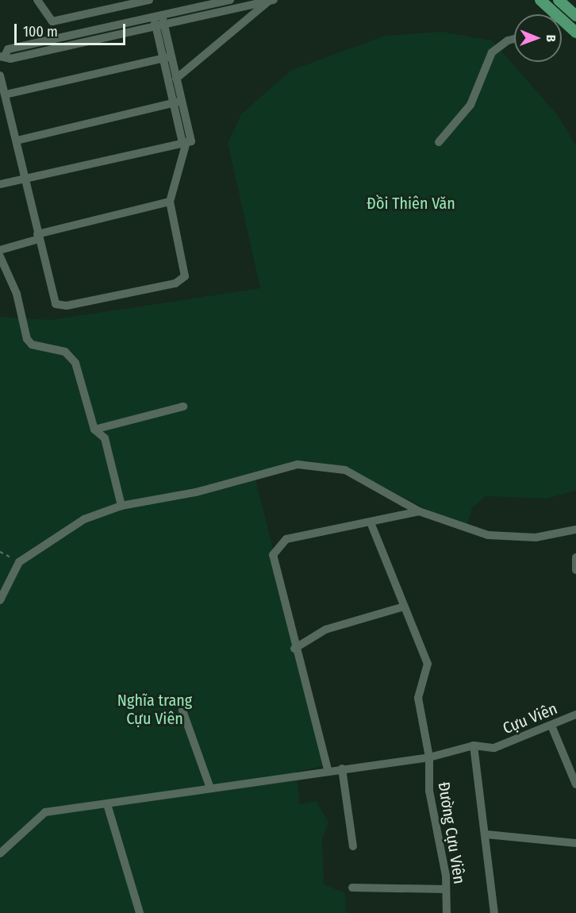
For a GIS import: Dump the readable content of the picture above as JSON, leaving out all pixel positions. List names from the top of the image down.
{
  "streets": {
    "street": ["Cựu Viên", "Đường Cựu Viên"]
  },
  "parks": ["Đồi Thiên Văn", "Nghĩa trang Cựu Viên"],
  "scale_bar": "100 m",
  "north": "right"
}
